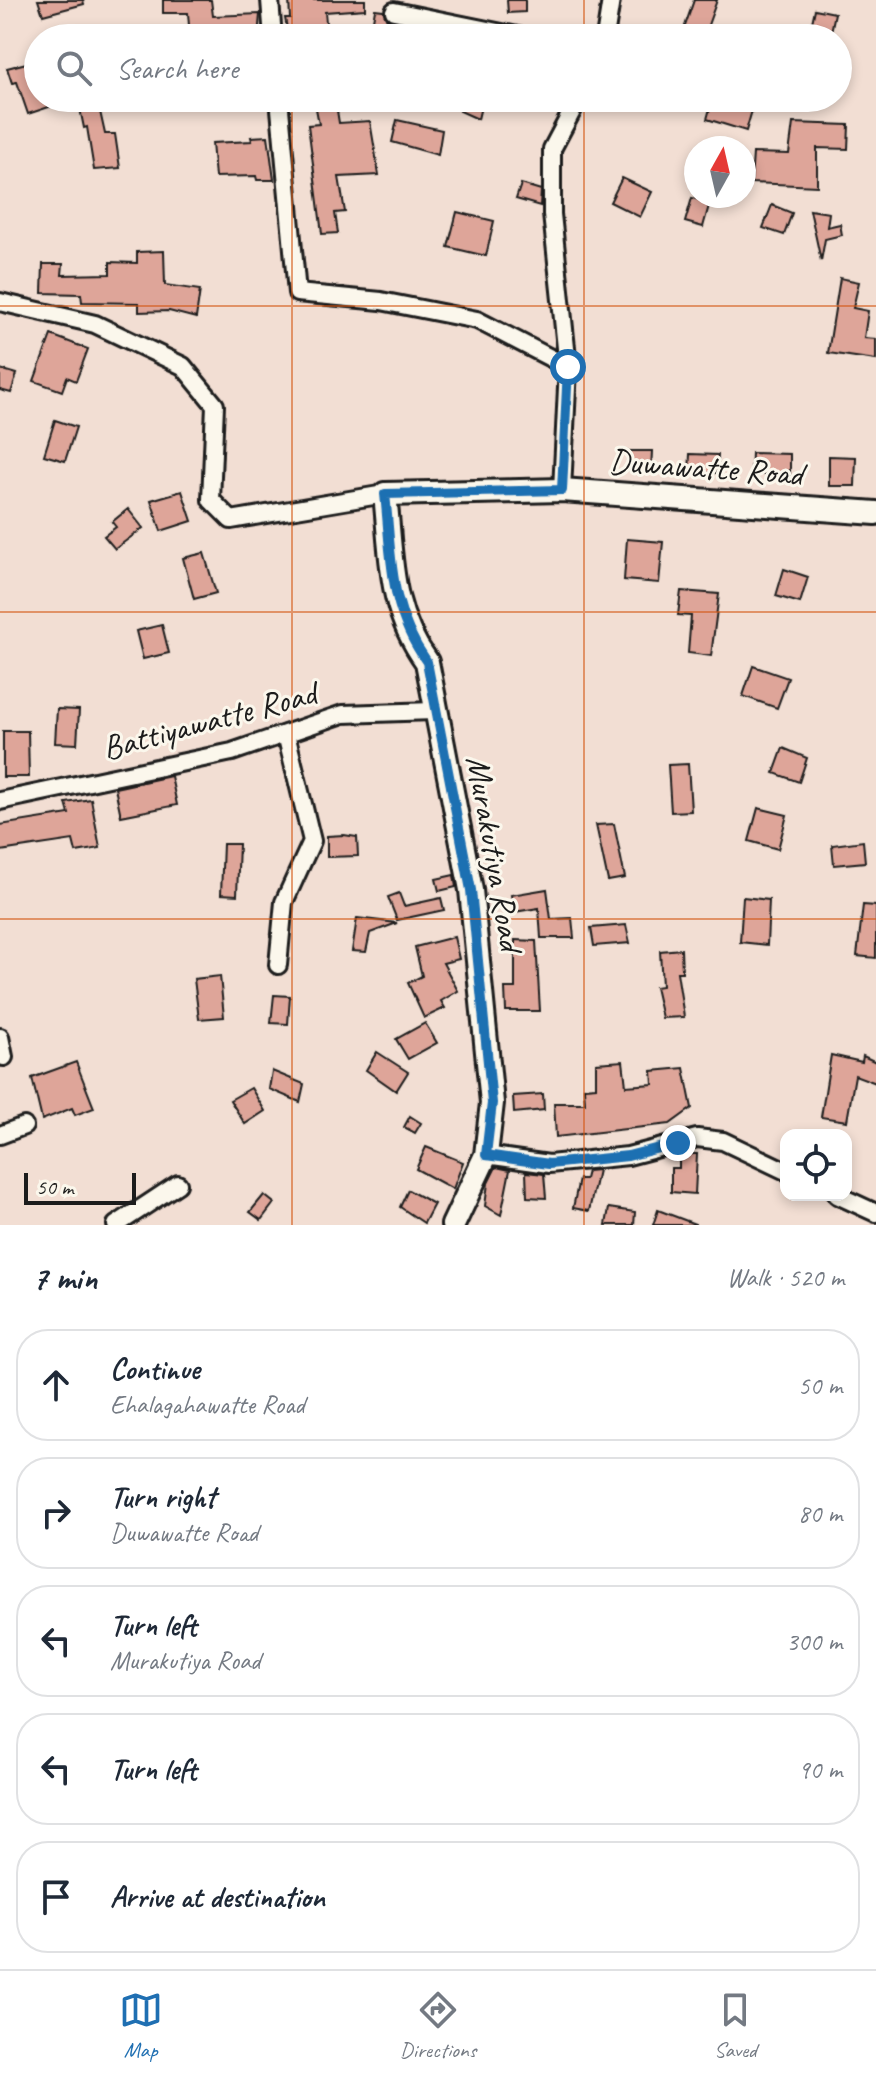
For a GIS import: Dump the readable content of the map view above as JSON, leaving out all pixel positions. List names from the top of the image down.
{
  "streets": {
    "street": ["Duwawatte Road", "Battiyawatte Road", "Murakutiya Road"]
  },
  "crossings": [
    ["Duwawatte Road", "Murakutiya Road"],
    ["Battiyawatte Road", "Murakutiya Road"]
  ],
  "scale_bar": "50 m",
  "north": "top",
  "page": {
    "search": "Search here",
    "scale": "50 m",
    "heading": ["7 min", "Walk · 520 m"],
    "list": [
      ["Continue", "Ehalagahawatte Road", "50 m"],
      ["Turn right", "Duwawatte Road", "80 m"],
      ["Turn left", "Murakutiya Road", "300 m"],
      ["Turn left", "90 m"],
      "Arrive at destination"
    ],
    "nav": ["Map", "Directions", "Saved"]
  }
}
